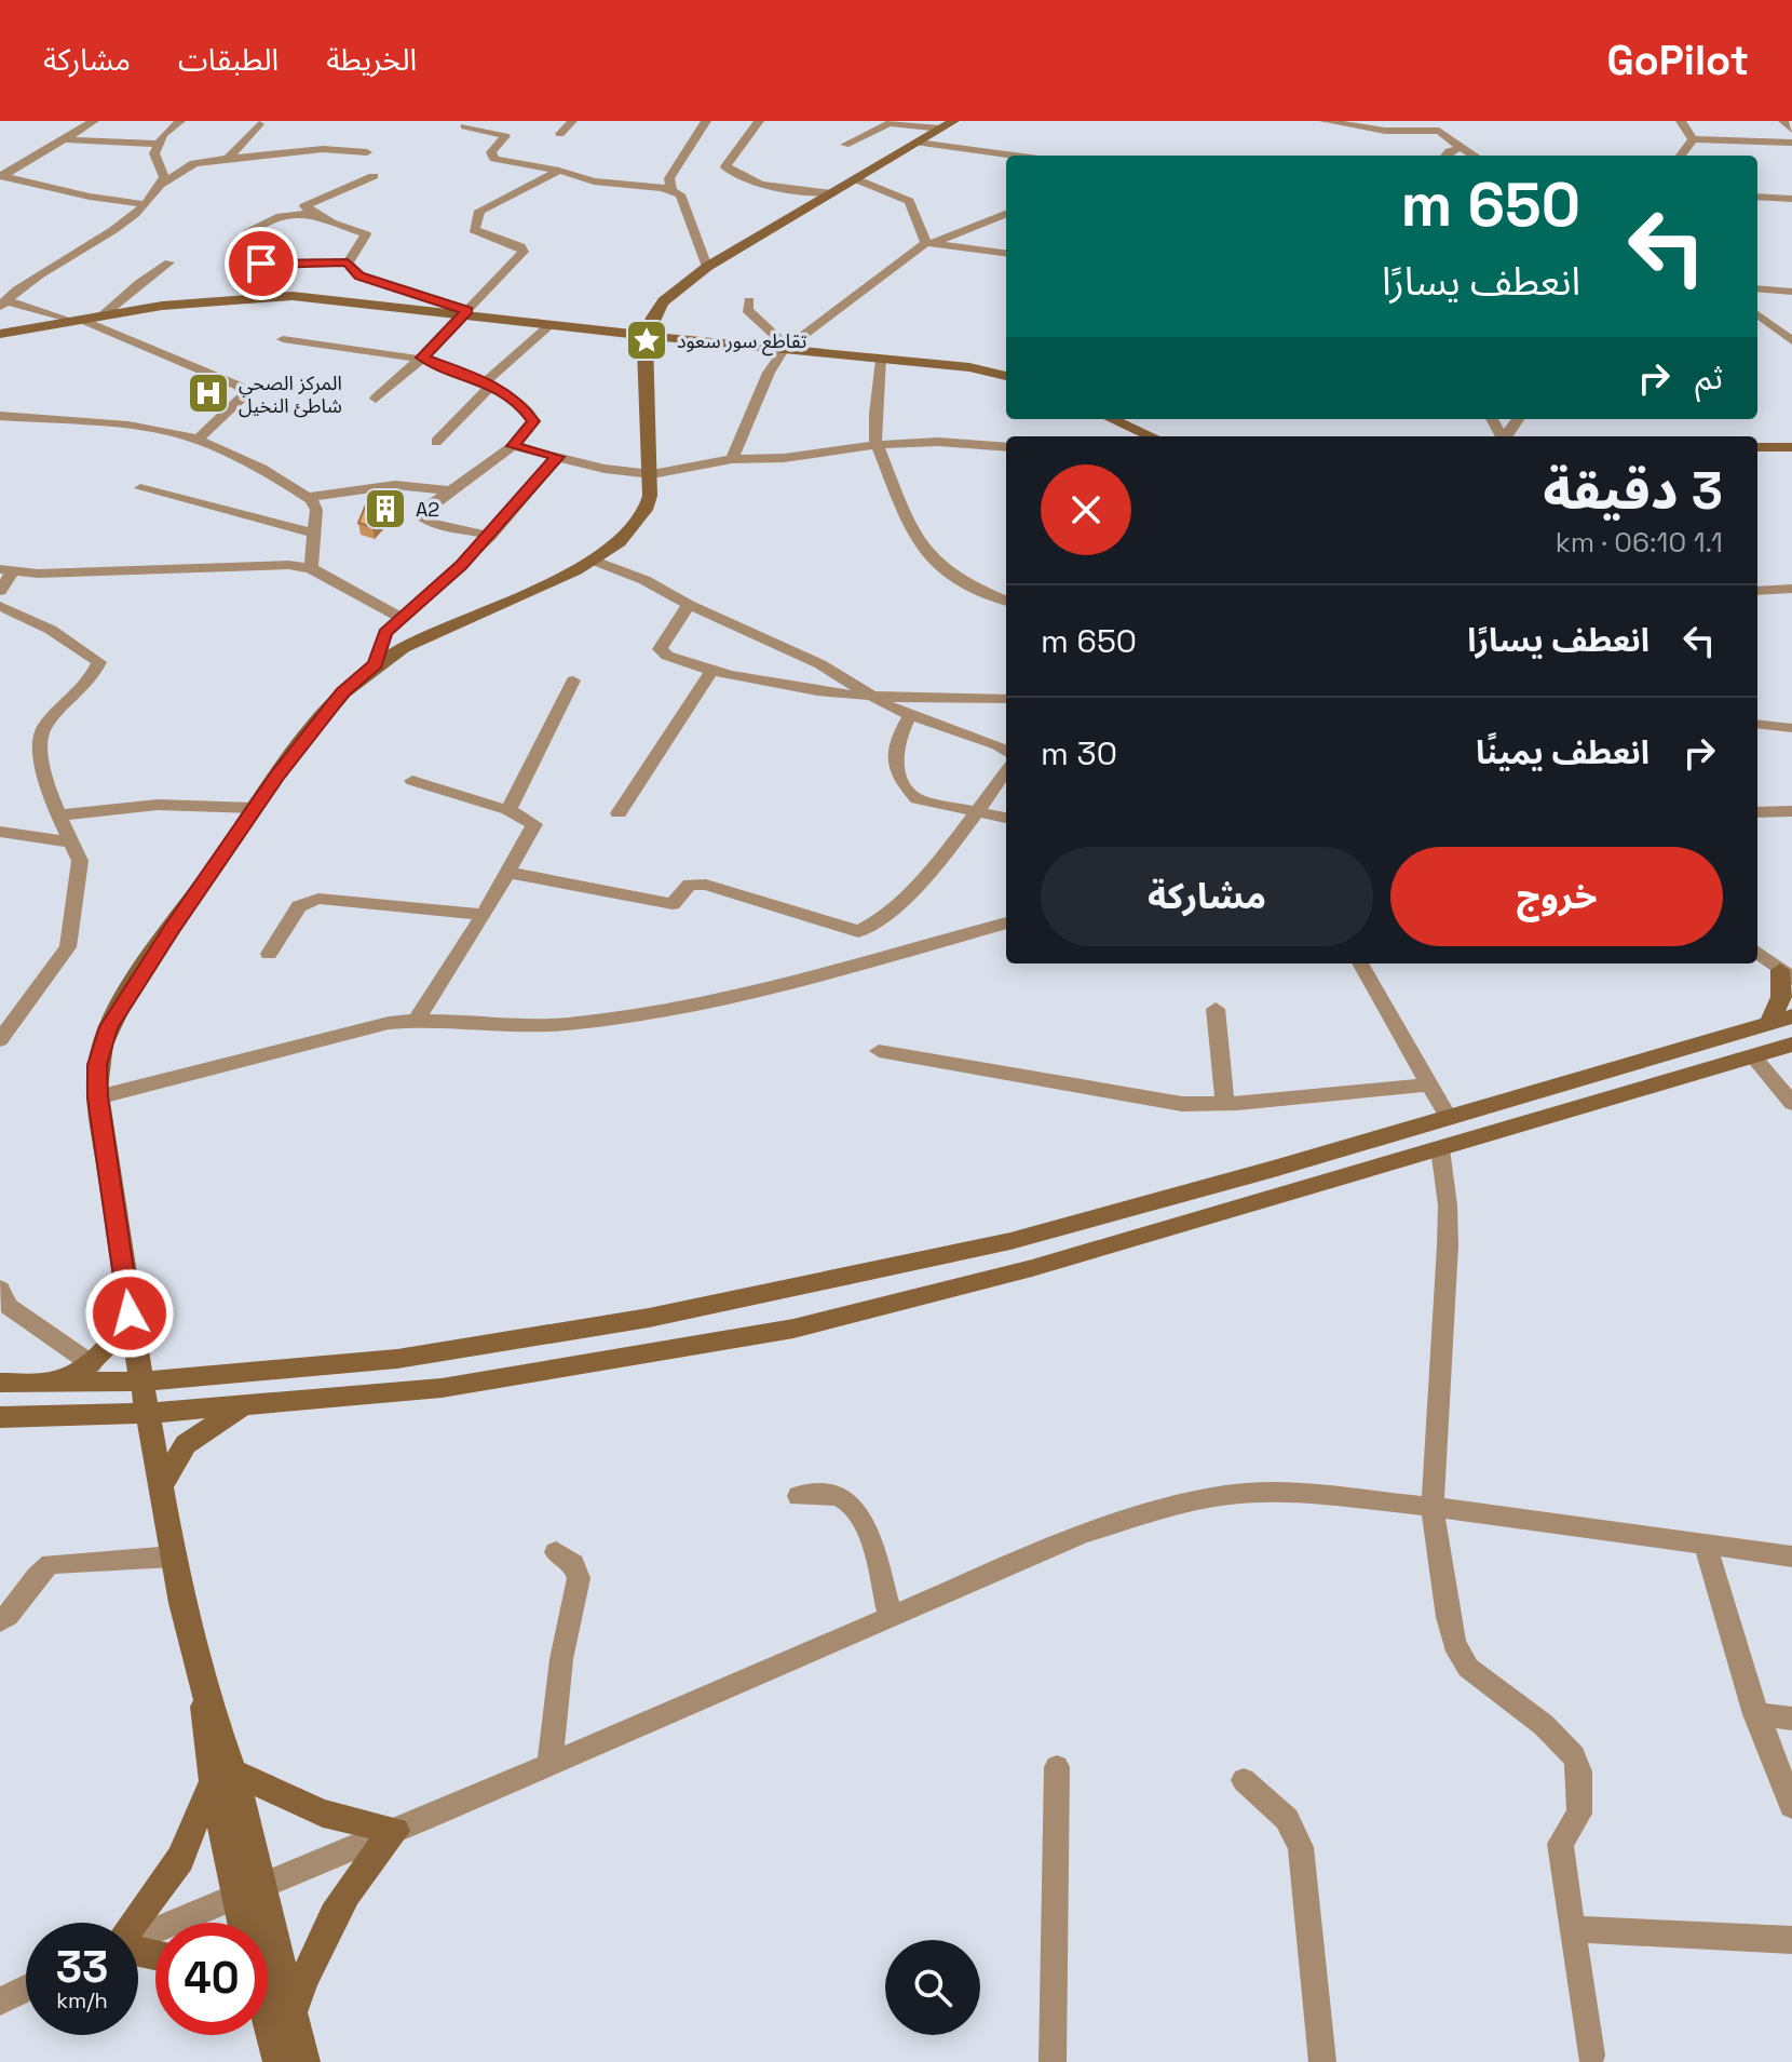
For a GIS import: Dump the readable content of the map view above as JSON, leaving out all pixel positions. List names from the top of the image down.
{
  "places": {
    "place": ["تقاطع سور سعود"],
    "hospital": ["المركز الصحي شاطئ النخيل"],
    "building": ["A2"]
  },
  "page": {
    "header": "GoPilot",
    "nav": ["الخريطة", "الطبقات", "مشاركة"],
    "turn": ["650 m", "انعطف يسارًا"],
    "then": "ثم",
    "heading": ["3 دقيقة", "1.1 km · 06:10"],
    "list": [
      {
        "name": "انعطف يسارًا",
        "value": "650 m"
      },
      {
        "name": "انعطف يمينًا",
        "value": "30 m"
      }
    ],
    "buttons": ["خروج", "مشاركة"],
    "speed": "33 km/h",
    "limit": "40"
  }
}
